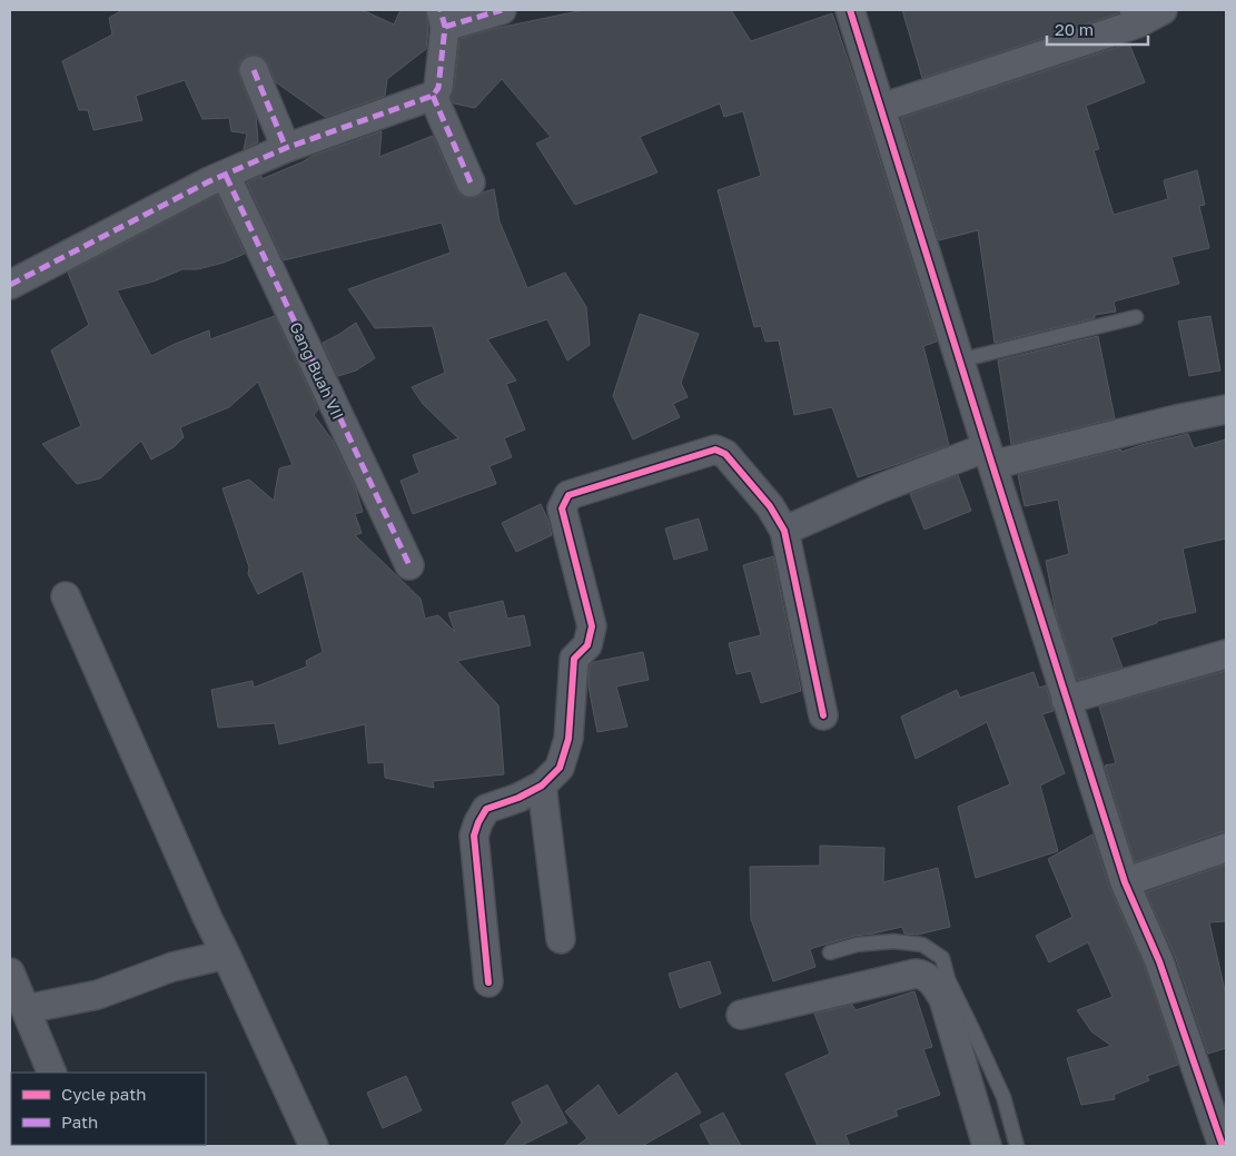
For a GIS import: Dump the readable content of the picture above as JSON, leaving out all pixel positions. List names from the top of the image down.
{
  "streets": {
    "street": ["Gang Buah VII"]
  },
  "legend": ["Cycle path", "Path"],
  "scale_bar": "20 m"
}
